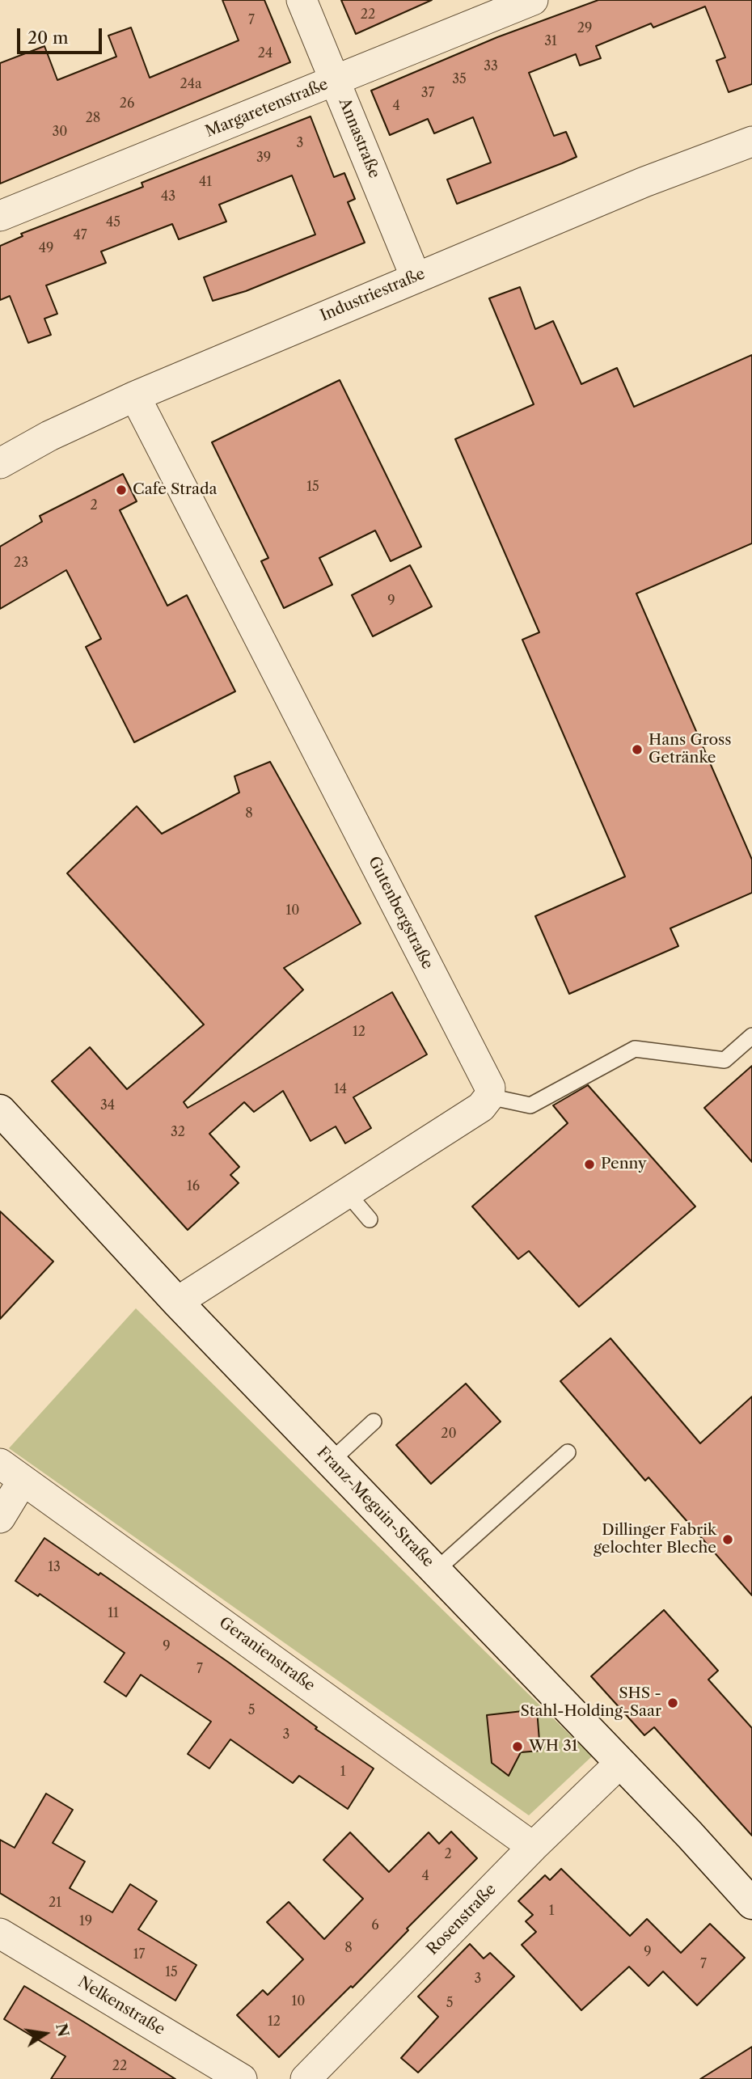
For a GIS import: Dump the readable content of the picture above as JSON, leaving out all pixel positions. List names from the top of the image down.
{
  "streets": {
    "street": [
      "Margaretenstraße",
      "Annastraße",
      "Industriestraße",
      "Gutenbergstraße",
      "Franz-Meguin-Straße",
      "Geranienstraße",
      "Rosenstraße",
      "Nelkenstraße"
    ]
  },
  "crossings": [
    ["Margaretenstraße", "Annastraße"],
    ["Annastraße", "Industriestraße"],
    ["Industriestraße", "Gutenbergstraße"],
    ["Franz-Meguin-Straße", "Rosenstraße"],
    ["Geranienstraße", "Rosenstraße"]
  ],
  "places": [
    "Cafe Strada",
    "Hans Gross Getränke",
    "Penny",
    "Dillinger Fabrik gelochter Bleche",
    "SHS - Stahl-Holding-Saar",
    "WH 31"
  ],
  "house_numbers": [
    "22",
    "7",
    "29",
    "31",
    "24",
    "33",
    "35",
    "24a",
    "37",
    "26",
    "4",
    "28",
    "30",
    "3",
    "39",
    "41",
    "43",
    "45",
    "47",
    "49",
    "15",
    "2",
    "23",
    "9",
    "8",
    "10",
    "12",
    "14",
    "34",
    "32",
    "16",
    "20",
    "13",
    "11",
    "9",
    "7",
    "5",
    "3",
    "1",
    "2",
    "4",
    "21",
    "1",
    "19",
    "6",
    "8",
    "9",
    "17",
    "7",
    "15",
    "3",
    "10",
    "5",
    "12",
    "22"
  ],
  "scale_bar": "20 m",
  "north": "right"
}
